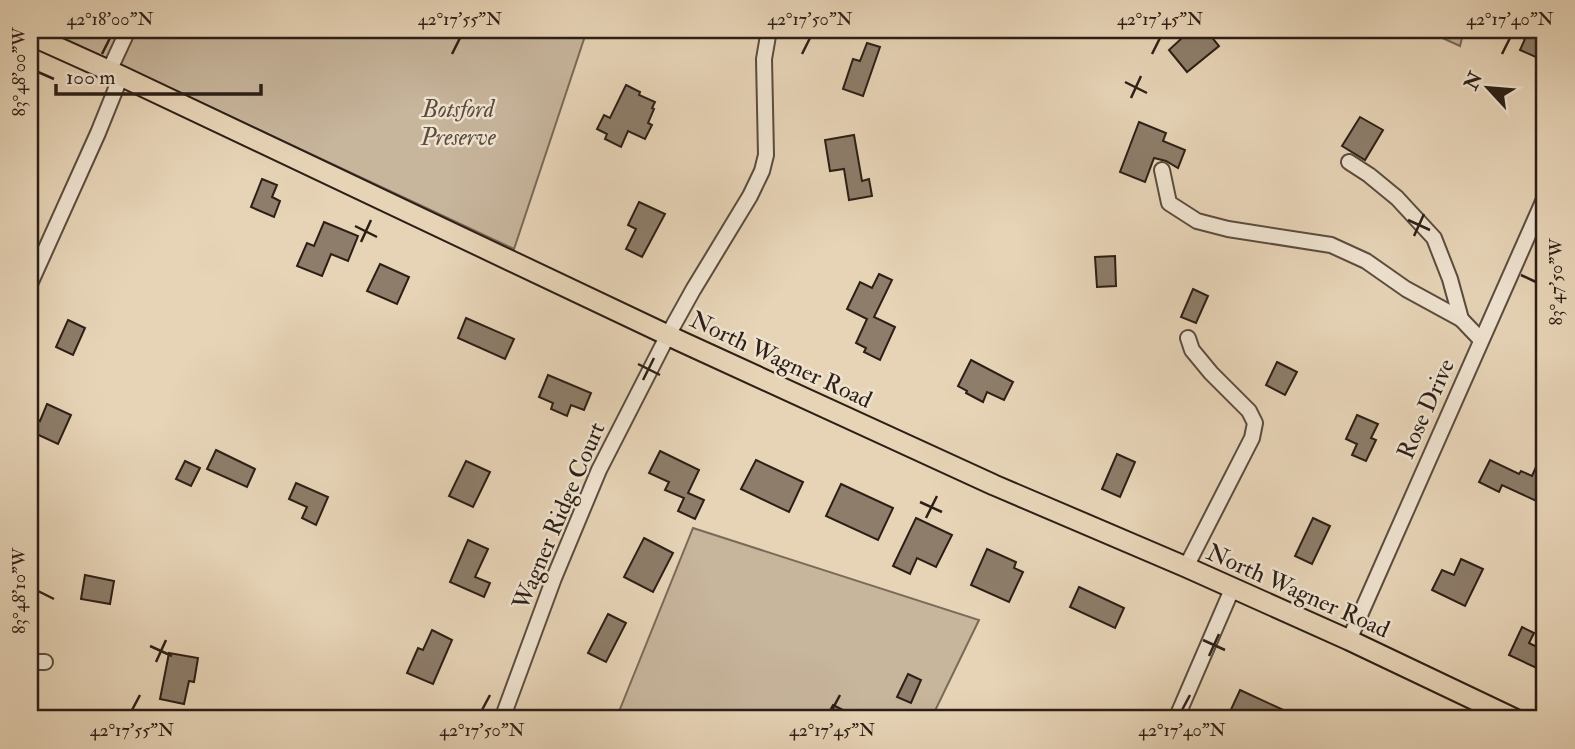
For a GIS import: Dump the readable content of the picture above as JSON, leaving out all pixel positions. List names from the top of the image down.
{
  "streets": {
    "main road": ["North Wagner Road"],
    "street": ["Rose Drive", "Wagner Ridge Court"]
  },
  "crossings": [
    ["North Wagner Road", "Rose Drive"],
    ["North Wagner Road", "Wagner Ridge Court"]
  ],
  "parks": ["Botsford Preserve"],
  "scale_bar": "100 m",
  "north": "top left",
  "coordinates": [
    "42°18'00\"N",
    "42°17'55\"N",
    "42°17'50\"N",
    "42°17'45\"N",
    "42°17'40\"N",
    "83°48'00\"W",
    "83°47'50\"W",
    "83°48'10\"W"
  ]
}
